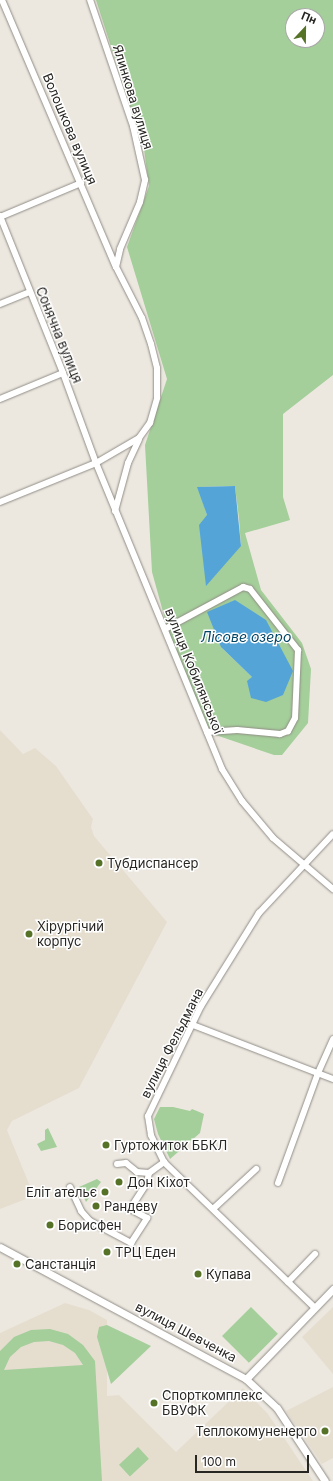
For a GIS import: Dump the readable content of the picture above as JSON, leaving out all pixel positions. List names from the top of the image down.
{
  "streets": {
    "street": [
      "Ялинкова вулиця",
      "Волошкова вулиця",
      "Сонячна вулиця",
      "вулиця Кобилянської",
      "вулиця Фельдмана",
      "вулиця Шевченка"
    ]
  },
  "crossings": [
    ["Ялинкова вулиця", "Волошкова вулиця"],
    ["Сонячна вулиця", "вулиця Кобилянської"],
    ["вулиця Кобилянської", "вулиця Фельдмана"]
  ],
  "water": ["Лісове озеро"],
  "places": [
    "Тубдиспансер",
    "Хірургічий корпус",
    "Гуртожиток ББКЛ",
    "Дон Кіхот",
    "Еліт ательє",
    "Рандеву",
    "Борисфен",
    "ТРЦ Еден",
    "Санстанція",
    "Купава",
    "Спорткомплекс БВУФК",
    "Теплокомуненерго"
  ],
  "scale_bar": "100 m",
  "north": "top"
}
